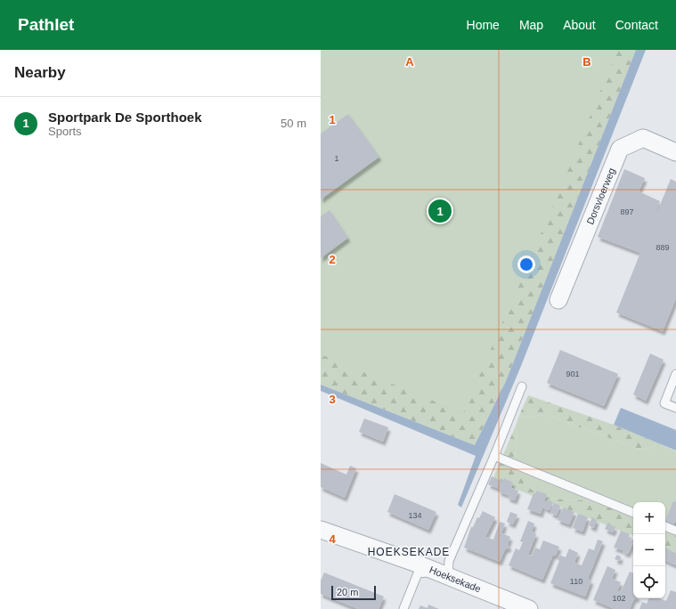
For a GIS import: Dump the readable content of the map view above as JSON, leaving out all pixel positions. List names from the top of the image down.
{
  "streets": {
    "street": ["Dorsvloerweg", "Hoeksekade"]
  },
  "districts": ["HOEKSEKADE"],
  "house_numbers": [
    "1",
    "897",
    "889",
    "901",
    "134",
    "110",
    "102"
  ],
  "scale_bar": "20 m",
  "page": {
    "header": "Pathlet",
    "nav": [
      "Home",
      "Map",
      "About",
      "Contact"
    ],
    "heading": "Nearby",
    "list": [
      {
        "mark": "1",
        "name": "Sportpark De Sporthoek",
        "note": "Sports",
        "value": "50 m"
      }
    ],
    "pins": "1",
    "map_buttons": ["+", "−"],
    "scale": "20 m"
  },
  "grid": {
    "columns": ["A", "B"],
    "rows": [
      "1",
      "2",
      "3",
      "4"
    ]
  }
}
